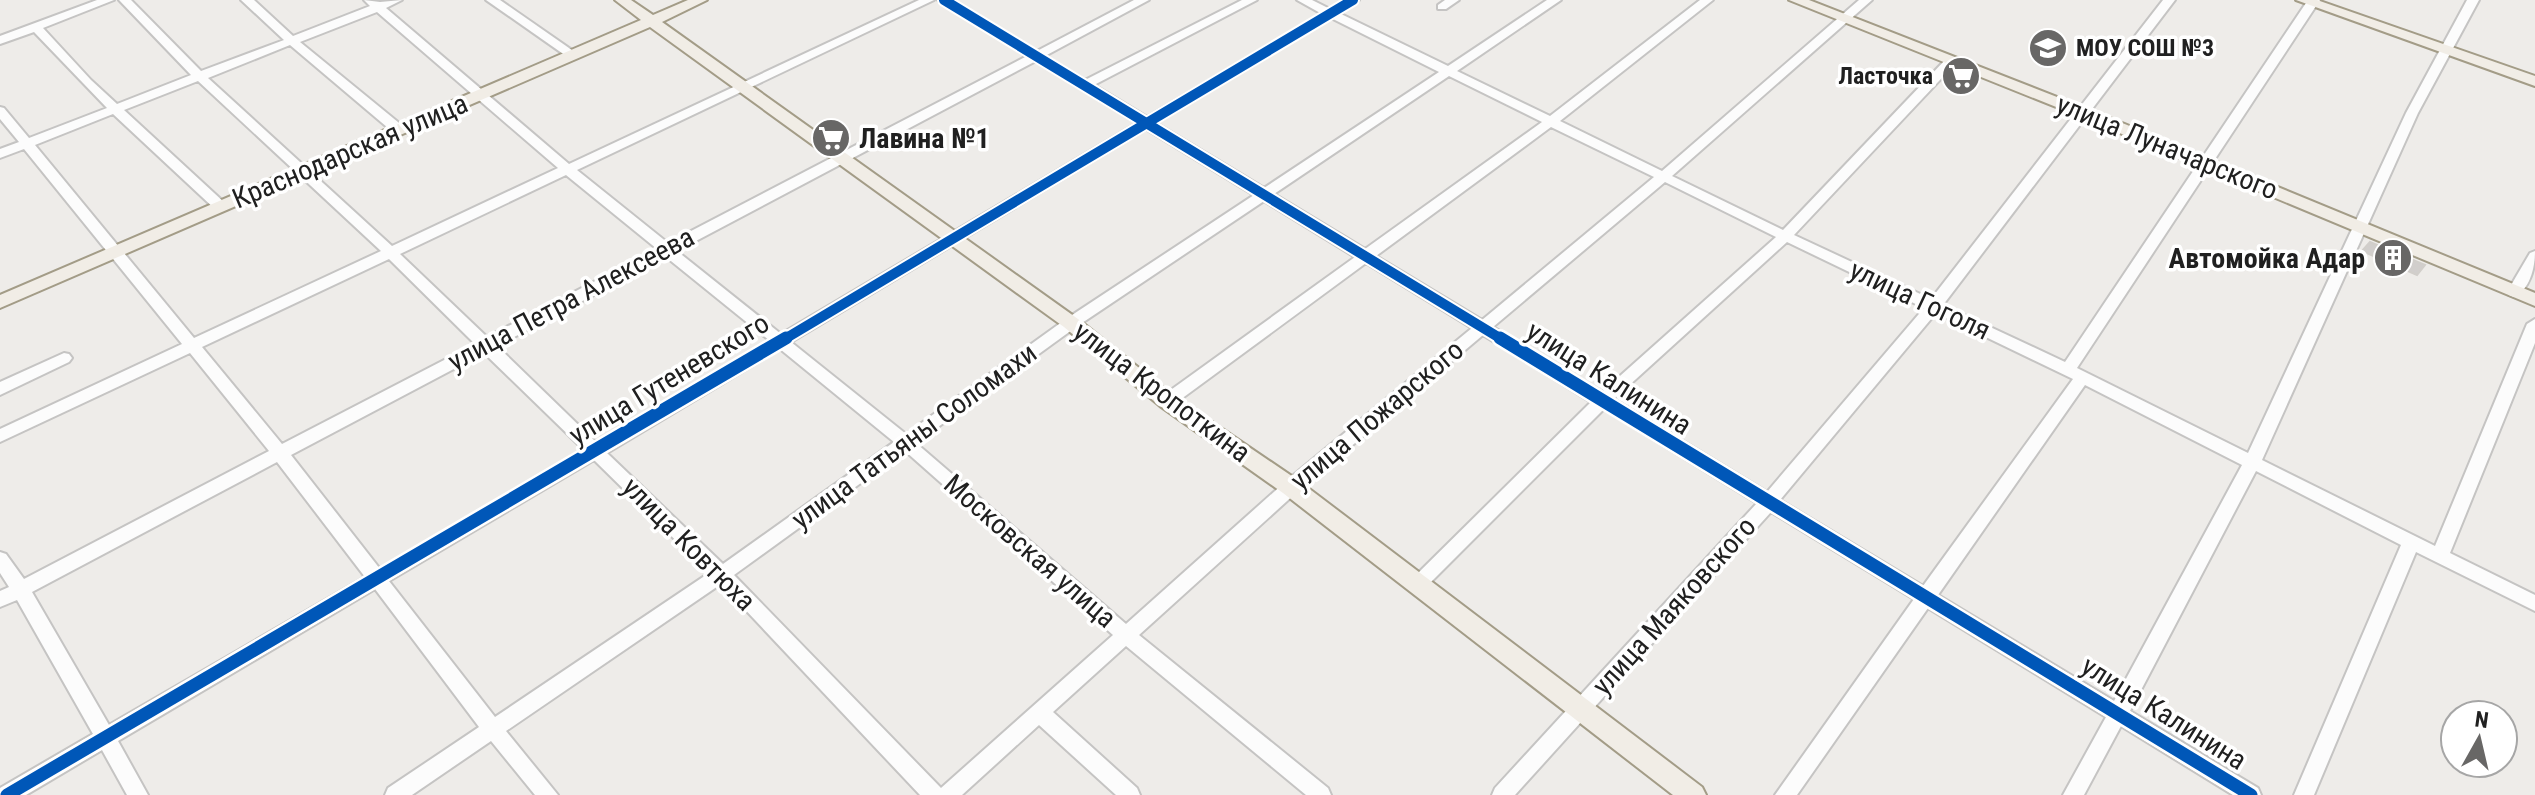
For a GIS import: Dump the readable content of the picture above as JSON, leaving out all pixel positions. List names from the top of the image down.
{
  "streets": {
    "main road": ["улица Луначарского", "Краснодарская улица", "улица Кропоткина"],
    "street": [
      "улица Петра Алексеева",
      "улица Гоголя",
      "улица Калинина",
      "улица Гутеневского",
      "улица Пожарского",
      "улица Татьяны Соломахи",
      "улица Ковтюха",
      "Московская улица",
      "улица Маяковского"
    ]
  },
  "crossings": [
    ["улица Луначарского", "улица Пожарского"],
    ["улица Луначарского", "улица Маяковского"],
    ["Краснодарская улица", "улица Кропоткина"],
    ["Краснодарская улица", "улица Ковтюха"],
    ["Краснодарская улица", "Московская улица"],
    ["улица Петра Алексеева", "улица Калинина"],
    ["улица Петра Алексеева", "улица Кропоткина"],
    ["улица Петра Алексеева", "улица Ковтюха"],
    ["улица Петра Алексеева", "Московская улица"],
    ["улица Гоголя", "улица Гутеневского"],
    ["улица Гоголя", "улица Пожарского"],
    ["улица Гоголя", "улица Татьяны Соломахи"],
    ["улица Гоголя", "улица Маяковского"],
    ["улица Калинина", "улица Гутеневского"],
    ["улица Калинина", "улица Пожарского"],
    ["улица Калинина", "улица Татьяны Соломахи"],
    ["улица Калинина", "улица Маяковского"],
    ["улица Гутеневского", "улица Кропоткина"],
    ["улица Гутеневского", "улица Ковтюха"],
    ["улица Гутеневского", "Московская улица"],
    ["улица Кропоткина", "улица Пожарского"],
    ["улица Кропоткина", "улица Татьяны Соломахи"],
    ["улица Кропоткина", "улица Маяковского"],
    ["улица Пожарского", "Московская улица"],
    ["улица Татьяны Соломахи", "улица Ковтюха"],
    ["улица Татьяны Соломахи", "Московская улица"]
  ],
  "places": {
    "school or university": ["МОУ СОШ №3"],
    "supermarket": ["Ласточка", "Лавина №1"],
    "building": ["Автомойка Адар"]
  },
  "north": "top"
}
